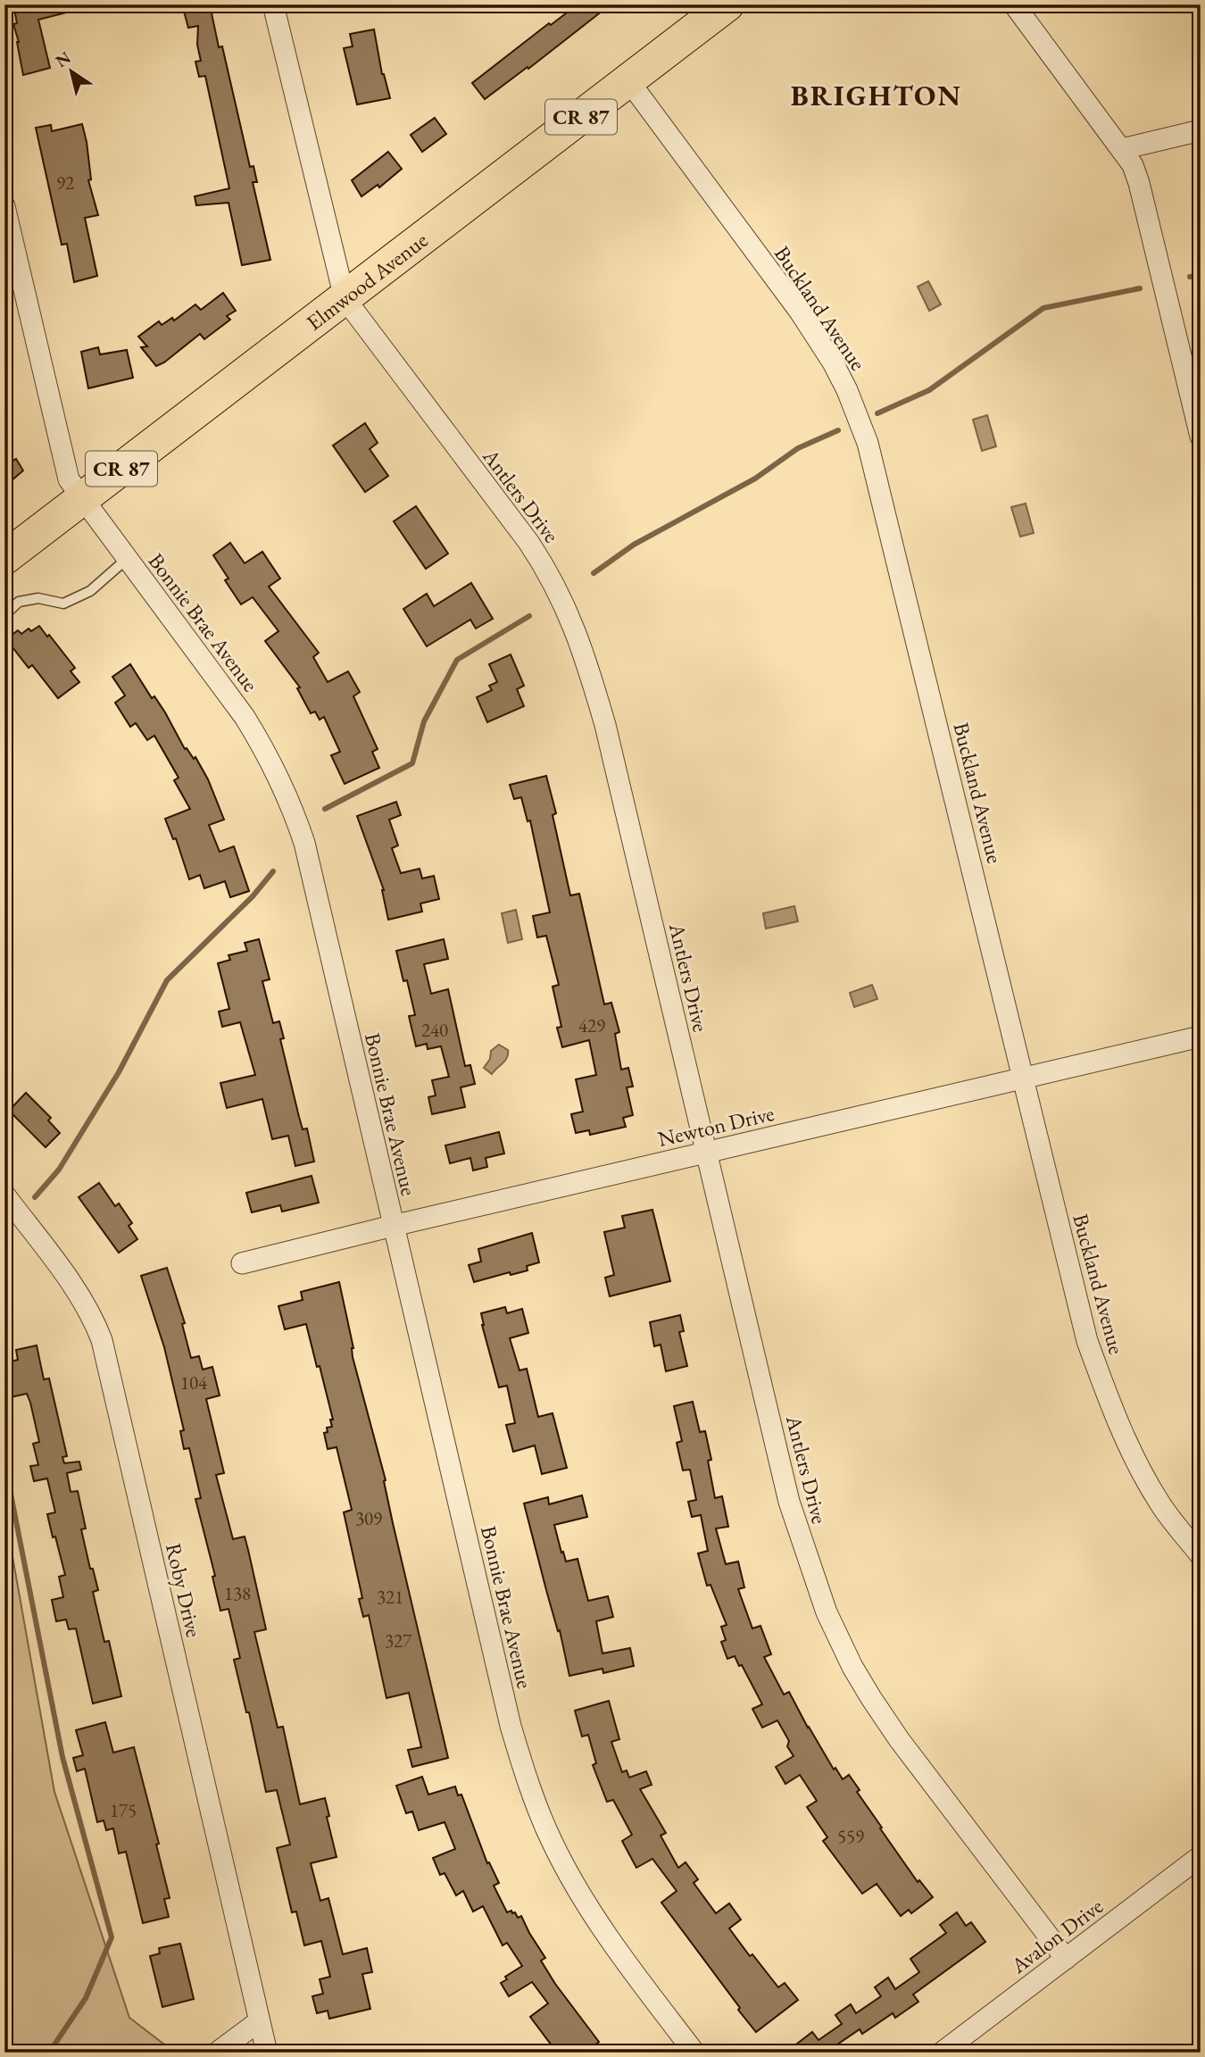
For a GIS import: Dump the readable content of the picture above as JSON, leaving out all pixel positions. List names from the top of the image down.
{
  "streets": {
    "main road": ["CR 87", "Elmwood Avenue"],
    "street": [
      "Buckland Avenue",
      "Antlers Drive",
      "Bonnie Brae Avenue",
      "Newton Drive",
      "Roby Drive",
      "Avalon Drive"
    ]
  },
  "crossings": [
    ["Elmwood Avenue", "Buckland Avenue"],
    ["Elmwood Avenue", "Antlers Drive"],
    ["Elmwood Avenue", "Bonnie Brae Avenue"],
    ["Buckland Avenue", "Newton Drive"],
    ["Antlers Drive", "Newton Drive"],
    ["Antlers Drive", "Avalon Drive"],
    ["Bonnie Brae Avenue", "Newton Drive"]
  ],
  "districts": ["BRIGHTON"],
  "house_numbers": [
    "92",
    "429",
    "240",
    "104",
    "309",
    "138",
    "321",
    "327",
    "175",
    "559"
  ],
  "north": "top left"
}
